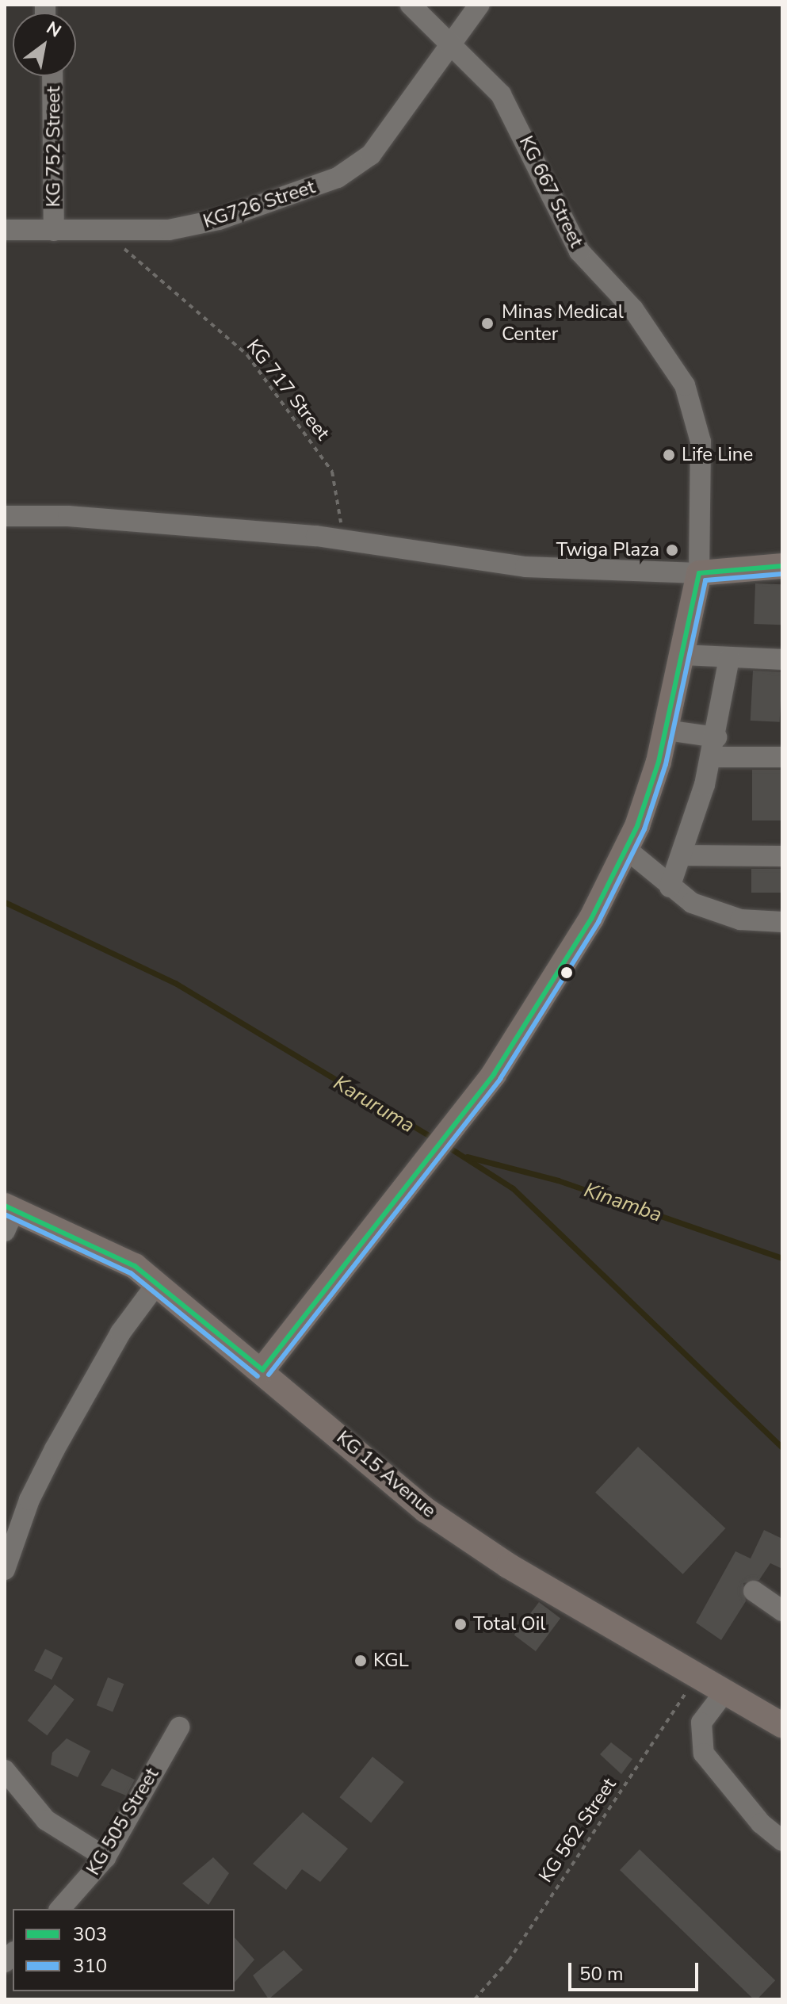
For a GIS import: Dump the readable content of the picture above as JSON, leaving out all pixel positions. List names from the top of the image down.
{
  "streets": {
    "main road": ["KG 15 Avenue"],
    "street": [
      "KG 752 Street",
      "KG 667 Street",
      "KG726 Street",
      "KG 505 Street"
    ],
    "path": ["KG 717 Street", "KG 562 Street"]
  },
  "crossings": [
    ["KG 752 Street", "KG726 Street"],
    ["KG 667 Street", "KG726 Street"],
    ["KG726 Street", "KG 717 Street"],
    ["KG 15 Avenue", "KG 562 Street"]
  ],
  "water": ["Karuruma", "Kinamba"],
  "places": [
    "Minas Medical Center",
    "Life Line",
    "Twiga Plaza",
    "Total Oil",
    "KGL"
  ],
  "lines": ["transit line 303", "transit line 310"],
  "legend": ["303", "310"],
  "scale_bar": "50 m",
  "north": "top right"
}
